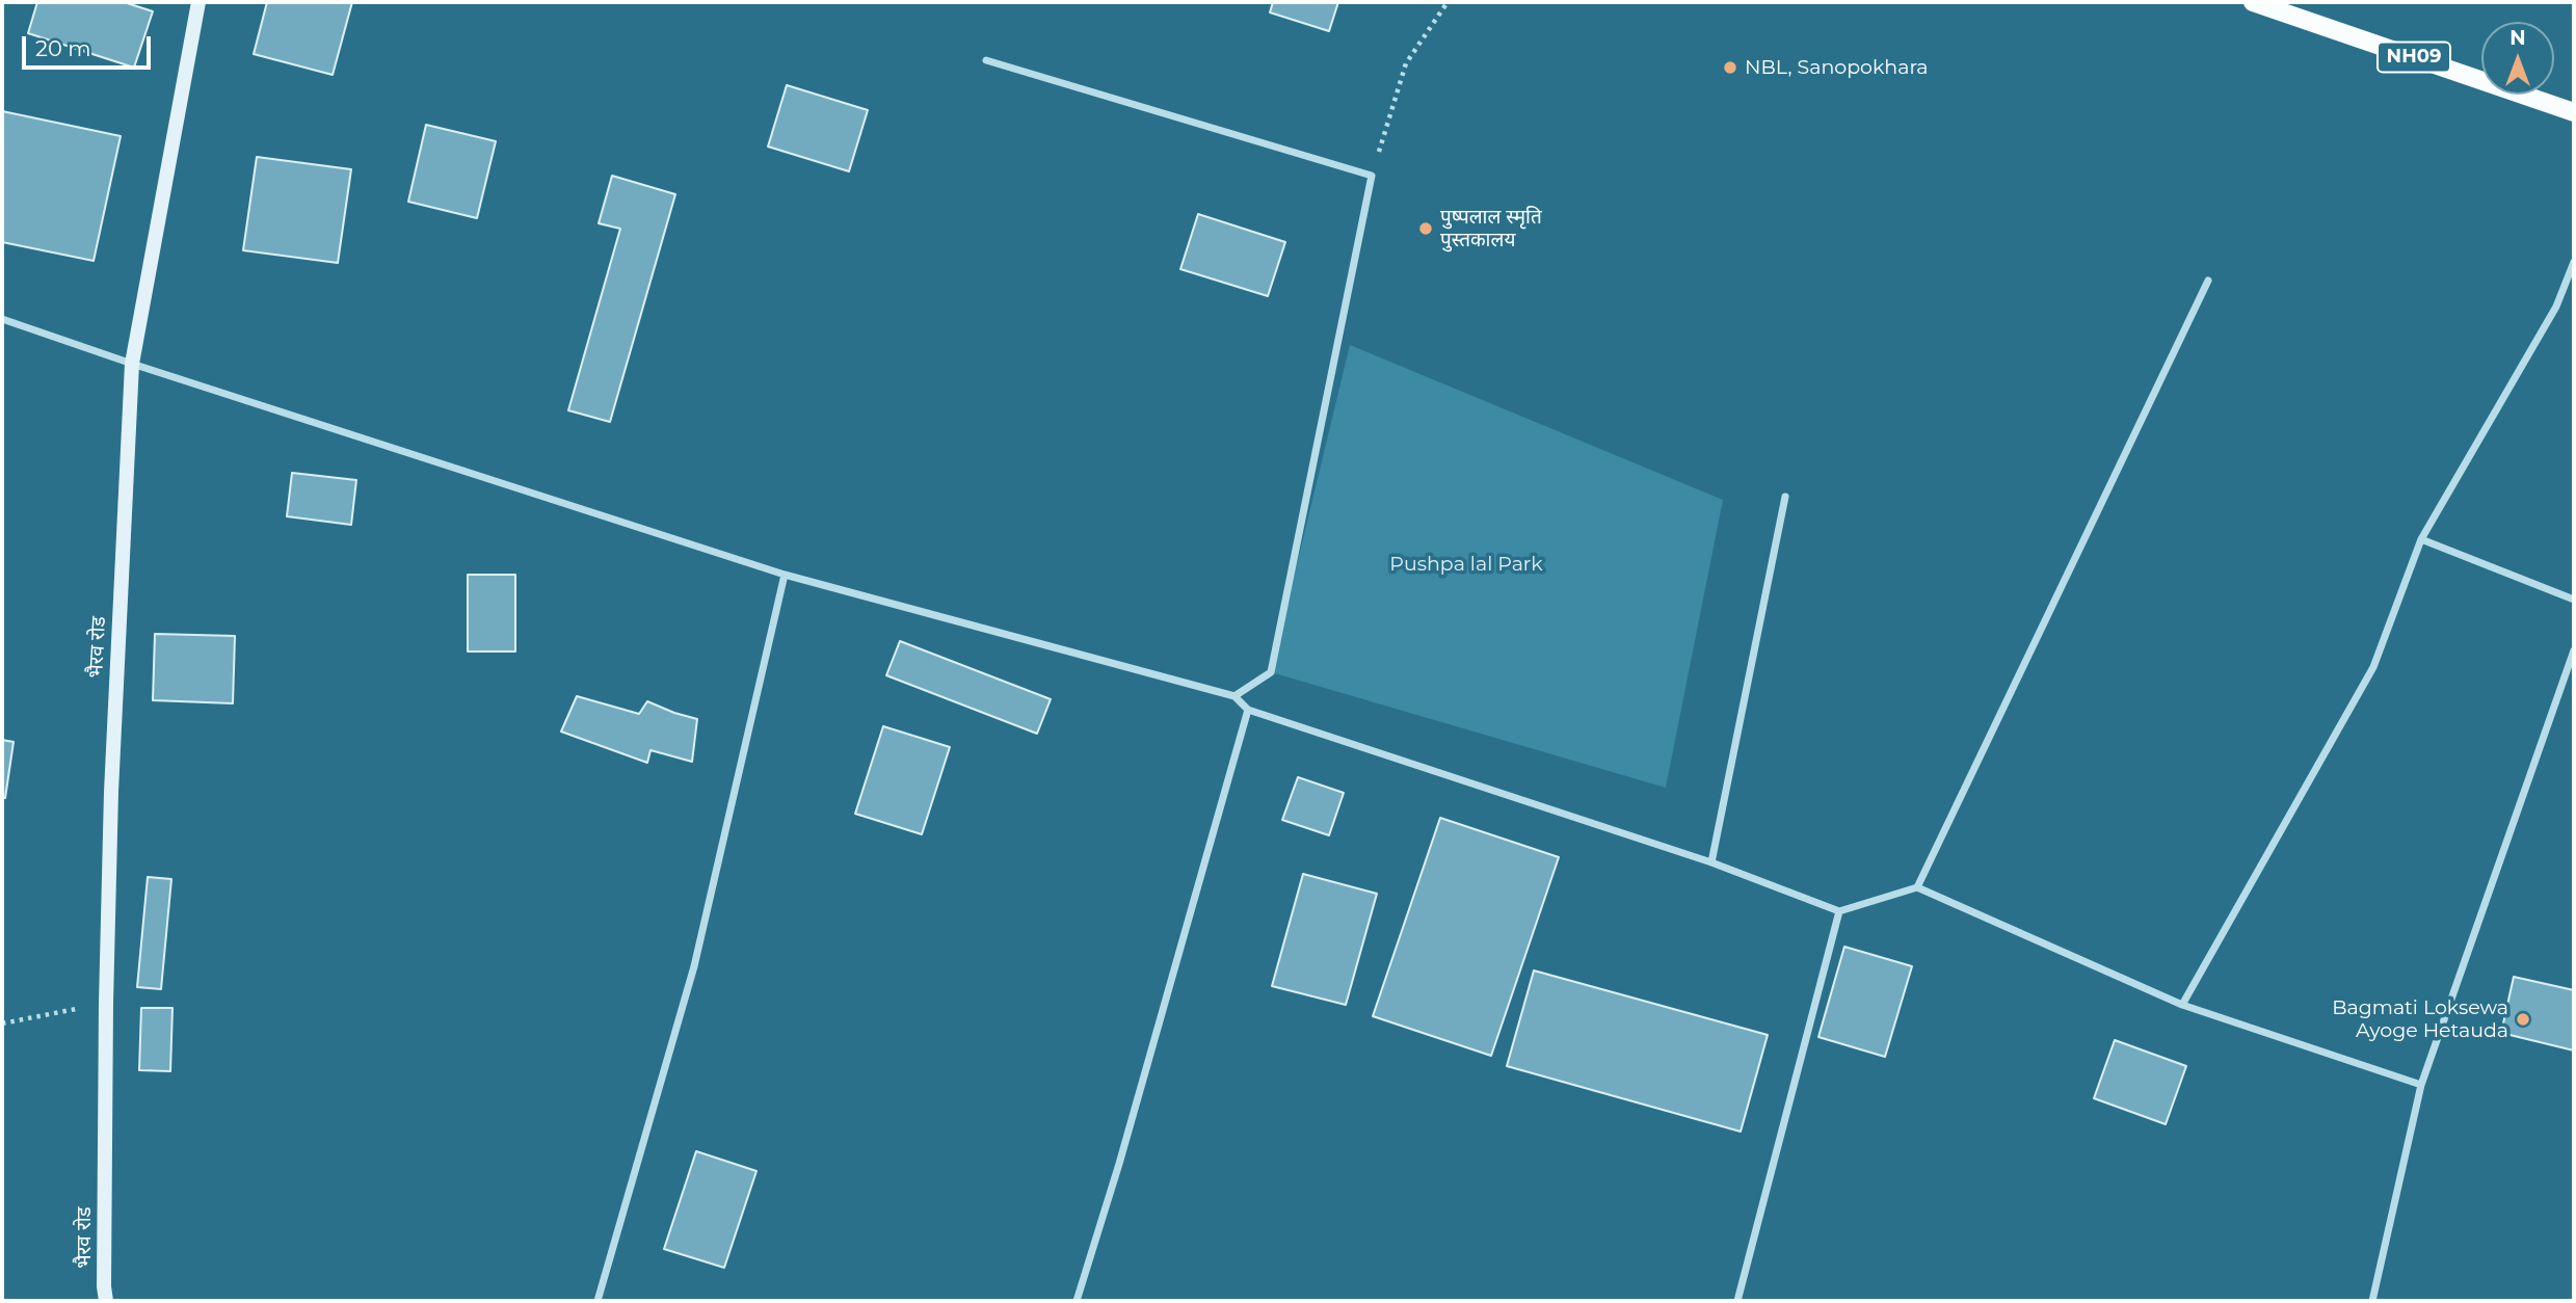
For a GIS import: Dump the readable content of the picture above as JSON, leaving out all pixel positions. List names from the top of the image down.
{
  "streets": {
    "main road": ["NH09", "भैरव रोड"]
  },
  "parks": ["Pushpa lal Park"],
  "places": ["NBL, Sanopokhara", "पुष्पलाल स्मृति पुस्तकालय", "Bagmati Loksewa Ayoge Hetauda"],
  "scale_bar": "20 m",
  "north": "top"
}
